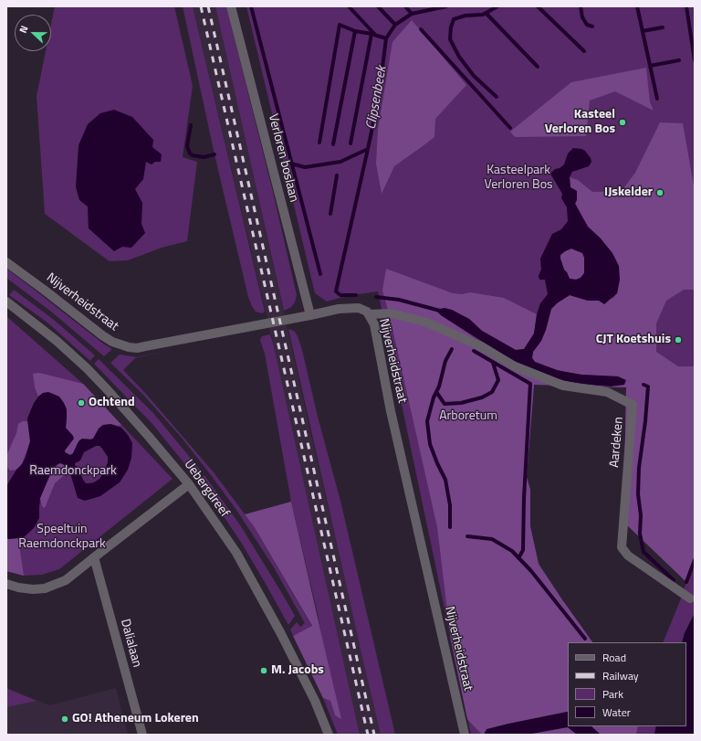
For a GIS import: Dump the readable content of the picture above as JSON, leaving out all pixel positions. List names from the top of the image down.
{
  "streets": {
    "street": [
      "Verloren boslaan",
      "Nijverheidstraat",
      "Aardeken",
      "Uebergdreef",
      "Dalialaan"
    ]
  },
  "crossings": [
    ["Verloren boslaan", "Nijverheidstraat"],
    ["Nijverheidstraat", "Aardeken"]
  ],
  "water": ["Clipsenbeek"],
  "parks": [
    "Kasteelpark Verloren Bos",
    "Arboretum",
    "Raemdonckpark",
    "Speeltuin Raemdonckpark"
  ],
  "places": [
    "Kasteel Verloren Bos",
    "IJskelder",
    "CJT Koetshuis",
    "Ochtend",
    "M. Jacobs",
    "GO! Atheneum Lokeren"
  ],
  "legend": [
    "Road",
    "Railway",
    "Park",
    "Water"
  ],
  "north": "left"
}
